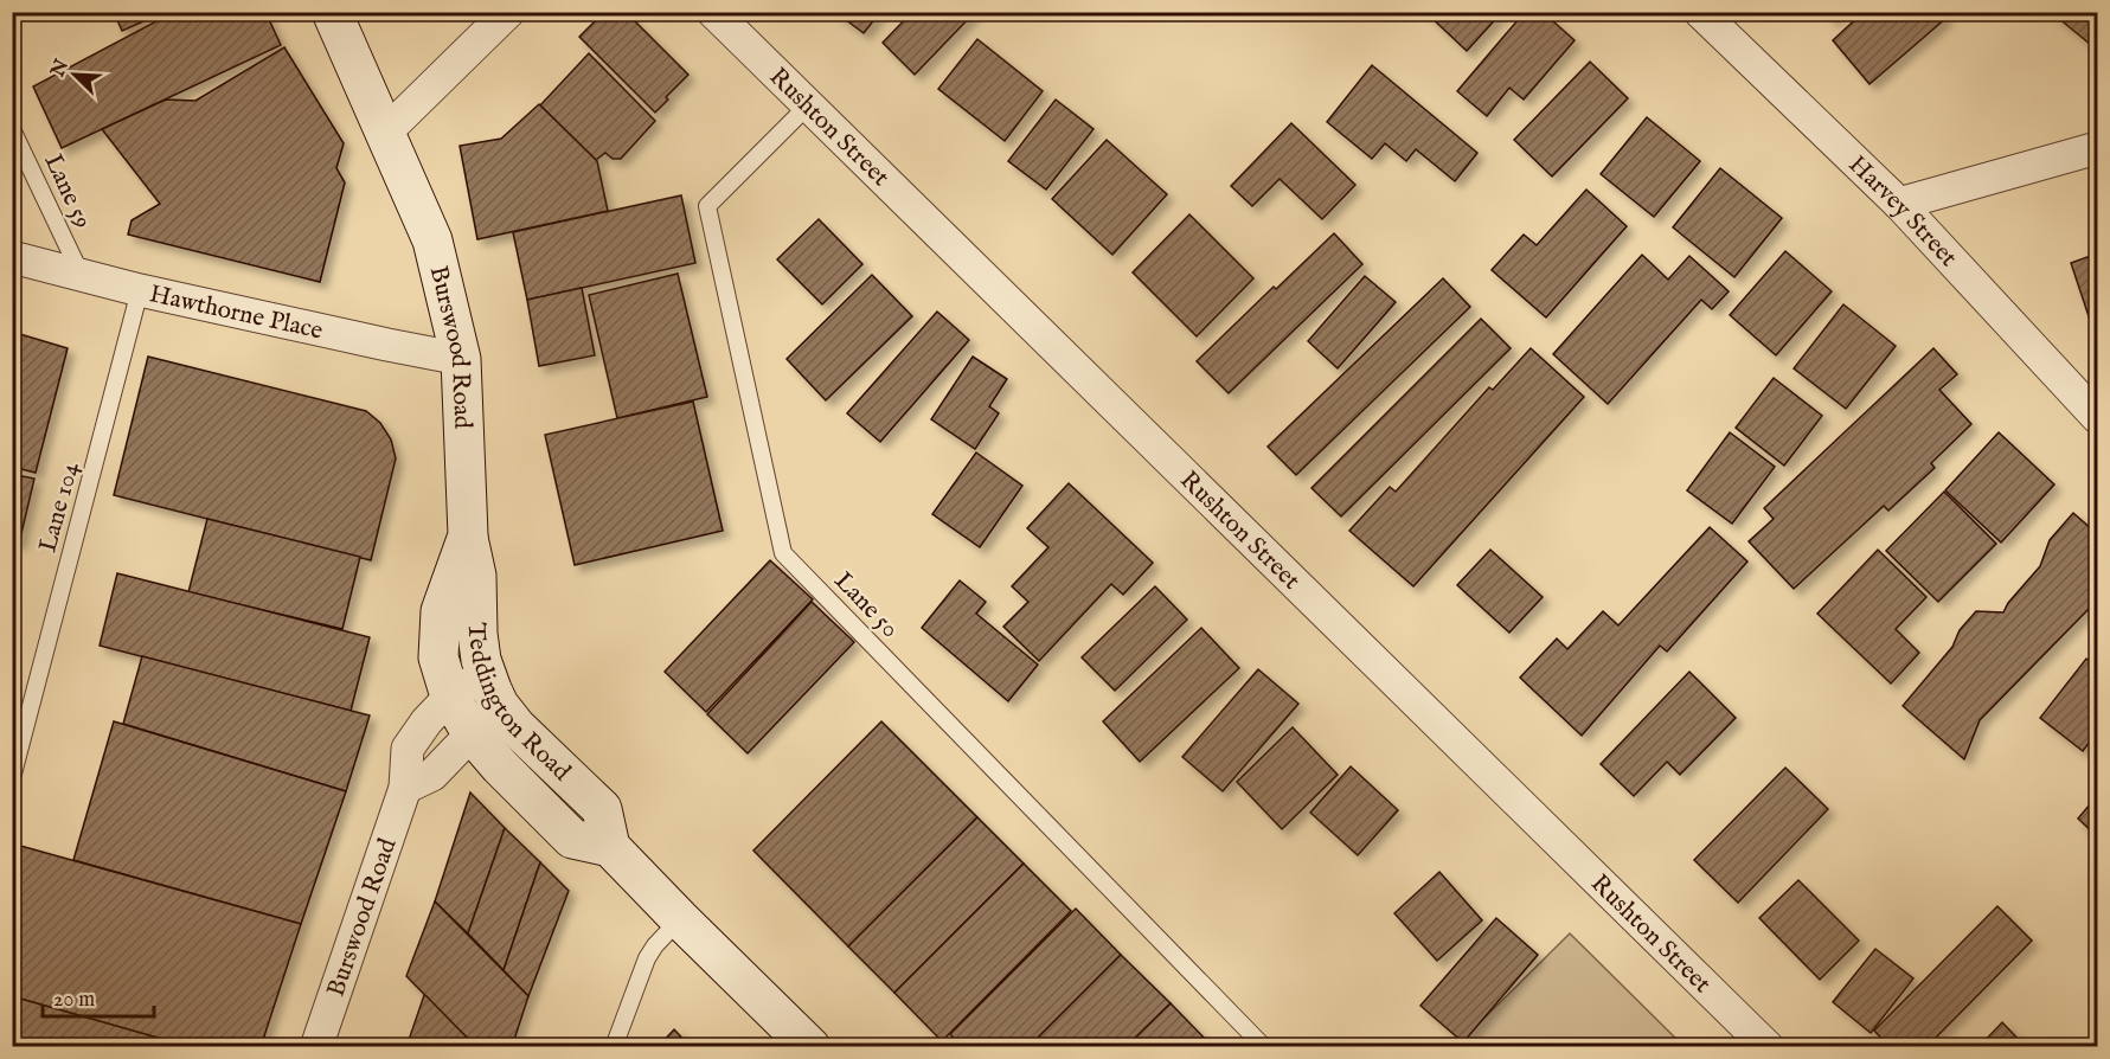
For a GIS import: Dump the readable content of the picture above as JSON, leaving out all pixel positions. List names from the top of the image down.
{
  "streets": {
    "main road": ["Burswood Road", "Teddington Road"],
    "street": ["Rushton Street", "Harvey Street", "Hawthorne Place"],
    "lane": ["Lane 59", "Lane 104", "Lane 50"]
  },
  "crossings": [
    ["Rushton Street", "Lane 50"],
    ["Lane 59", "Hawthorne Place"],
    ["Hawthorne Place", "Burswood Road"],
    ["Hawthorne Place", "Lane 104"],
    ["Burswood Road", "Teddington Road"]
  ],
  "scale_bar": "20 m",
  "north": "top left"
}
